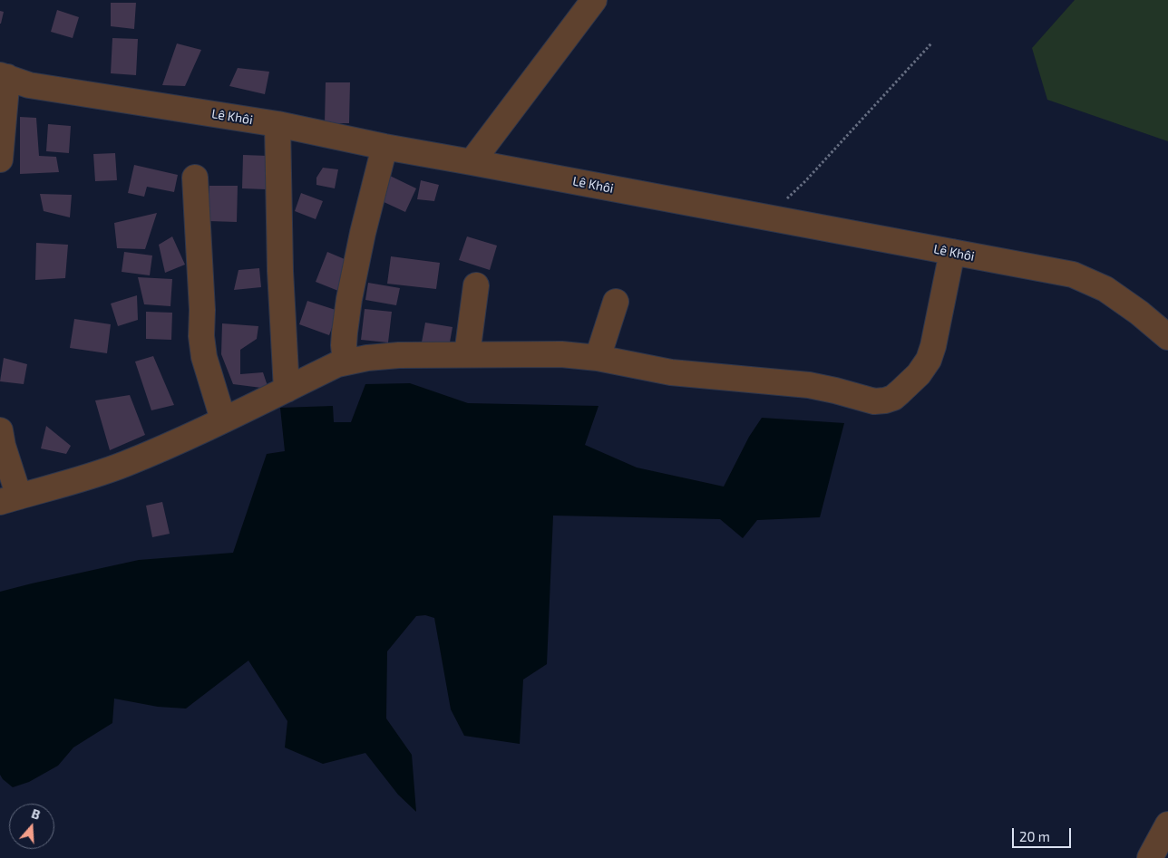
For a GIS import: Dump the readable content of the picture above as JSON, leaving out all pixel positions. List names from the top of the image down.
{
  "streets": {
    "street": ["Lê Khôi"]
  },
  "scale_bar": "20 m",
  "north": "top"
}
